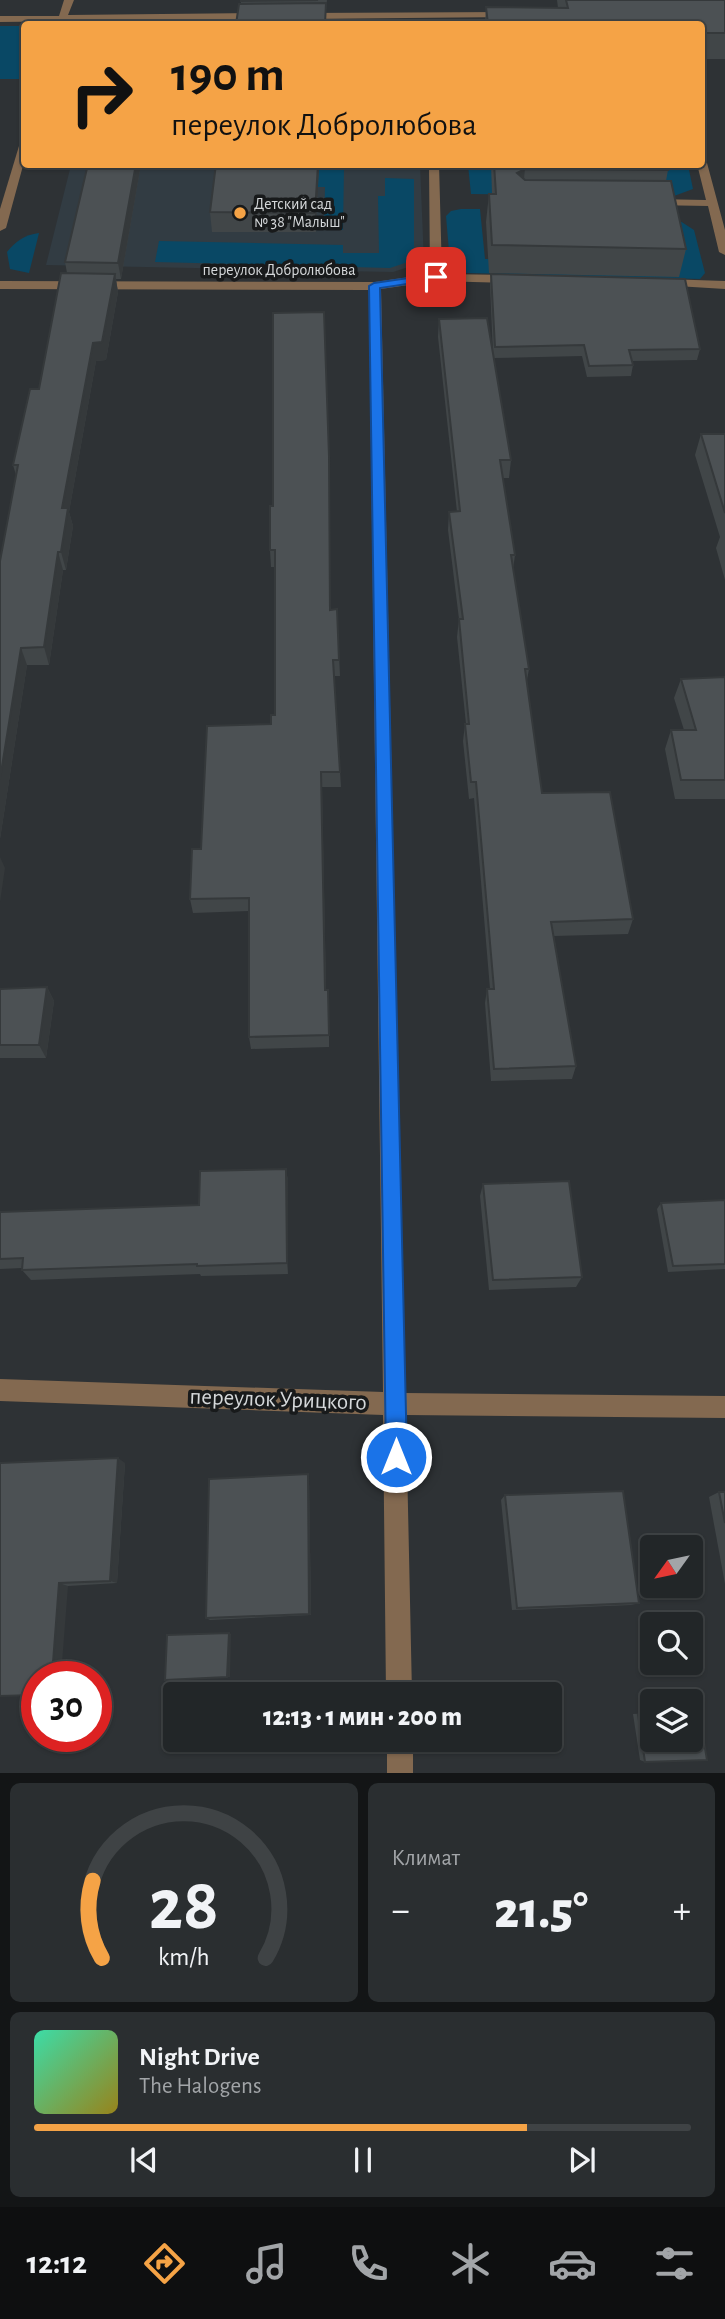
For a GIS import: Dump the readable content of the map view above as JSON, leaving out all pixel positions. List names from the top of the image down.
{
  "streets": {
    "street": ["переулок Добролюбова", "переулок Урицкого"]
  },
  "places": ["Детский сад № 38 \"Малыш\""],
  "north": "bottom left",
  "page": {
    "turn": ["190 m", "переулок Добролюбова"],
    "limit": "30",
    "trip": "12:13 · 1 мин · 200 m",
    "tile": "Климат",
    "heat": ["−", "21.5°", "+"],
    "song": ["Night Drive", "The Halogens"],
    "tabs": "12:12",
    "gauge": ["28", "km/h"]
  }
}
